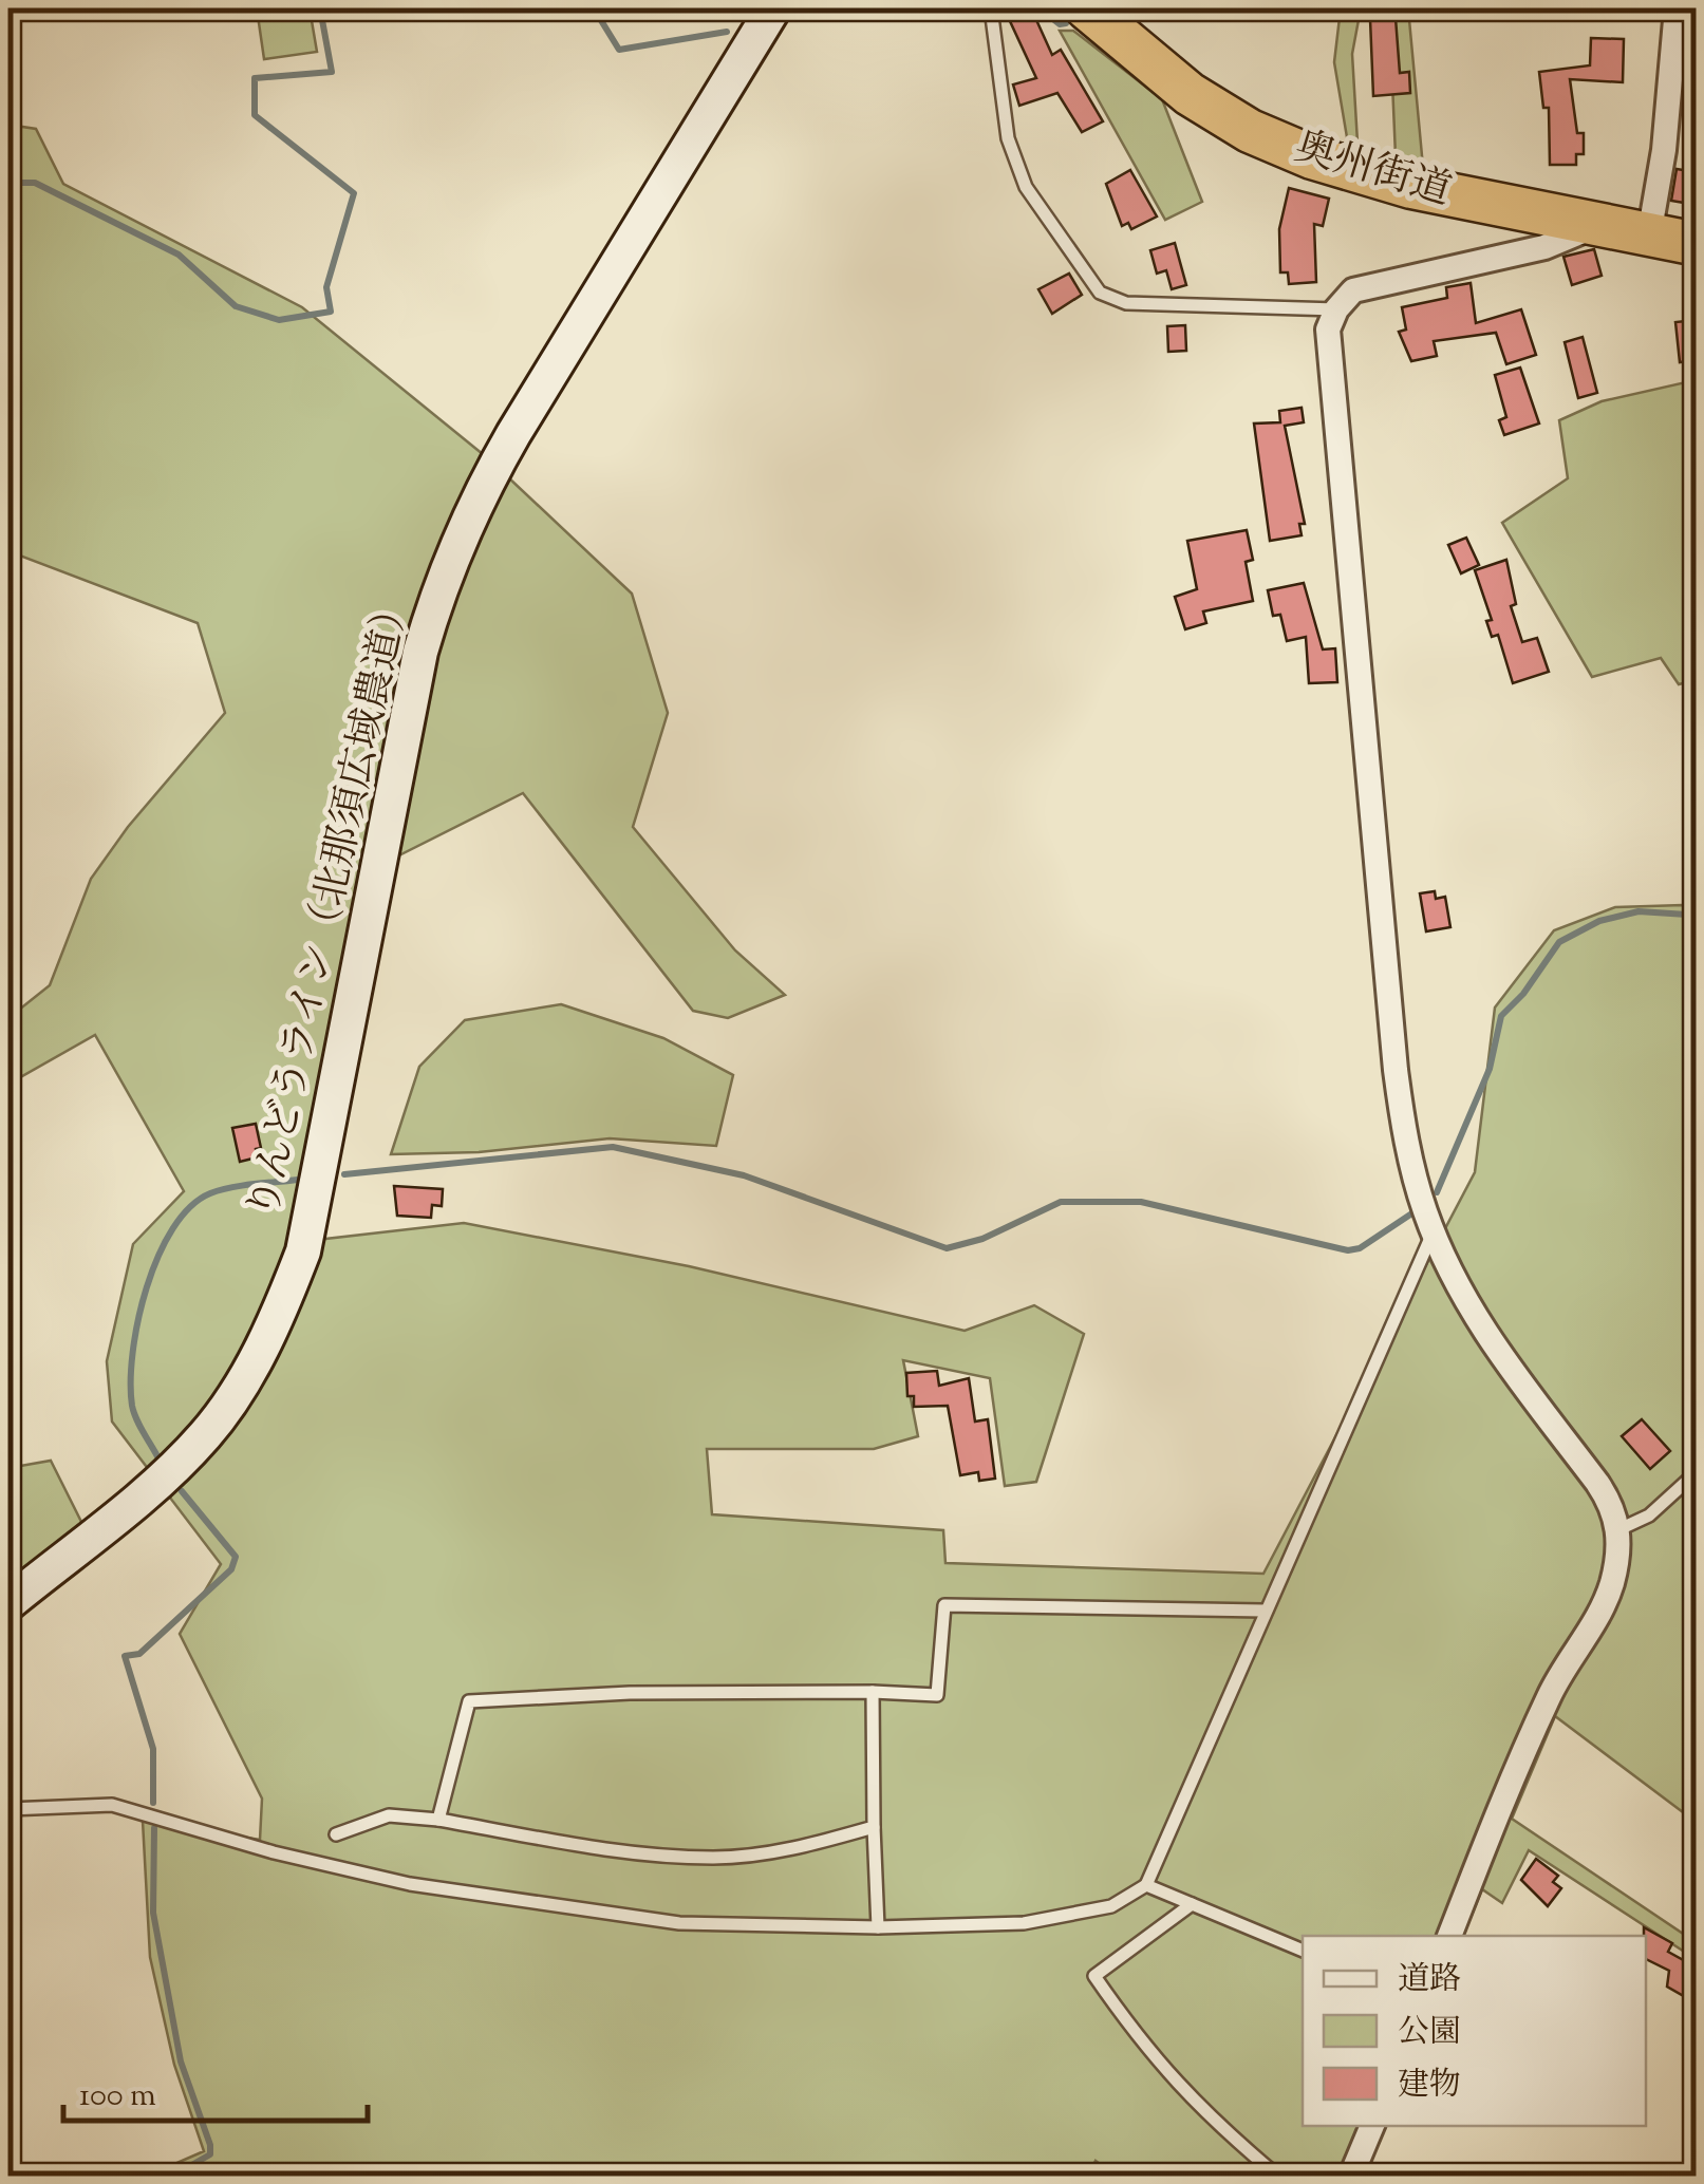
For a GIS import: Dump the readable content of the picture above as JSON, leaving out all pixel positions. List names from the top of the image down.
{
  "streets": {
    "highway": ["奥州街道"],
    "street": ["りんどうライン（北那須広域農道）"]
  },
  "legend": ["道路", "公園", "建物"],
  "scale_bar": "100 m"
}
